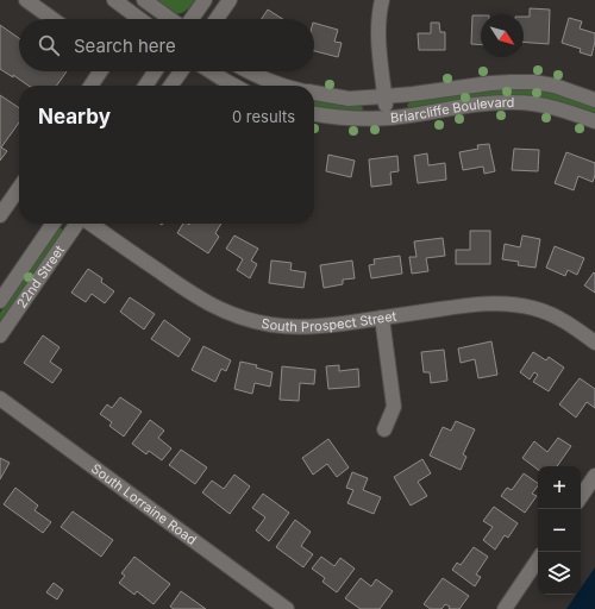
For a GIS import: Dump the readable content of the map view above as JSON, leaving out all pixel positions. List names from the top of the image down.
{
  "streets": {
    "street": [
      "Briarcliffe Boulevard",
      "22nd Street",
      "South Prospect Street",
      "South Lorraine Road"
    ]
  },
  "north": "bottom right",
  "page": {
    "search": "Search here",
    "heading": ["Nearby", "0 results"],
    "map_buttons": ["+", "−"]
  }
}
